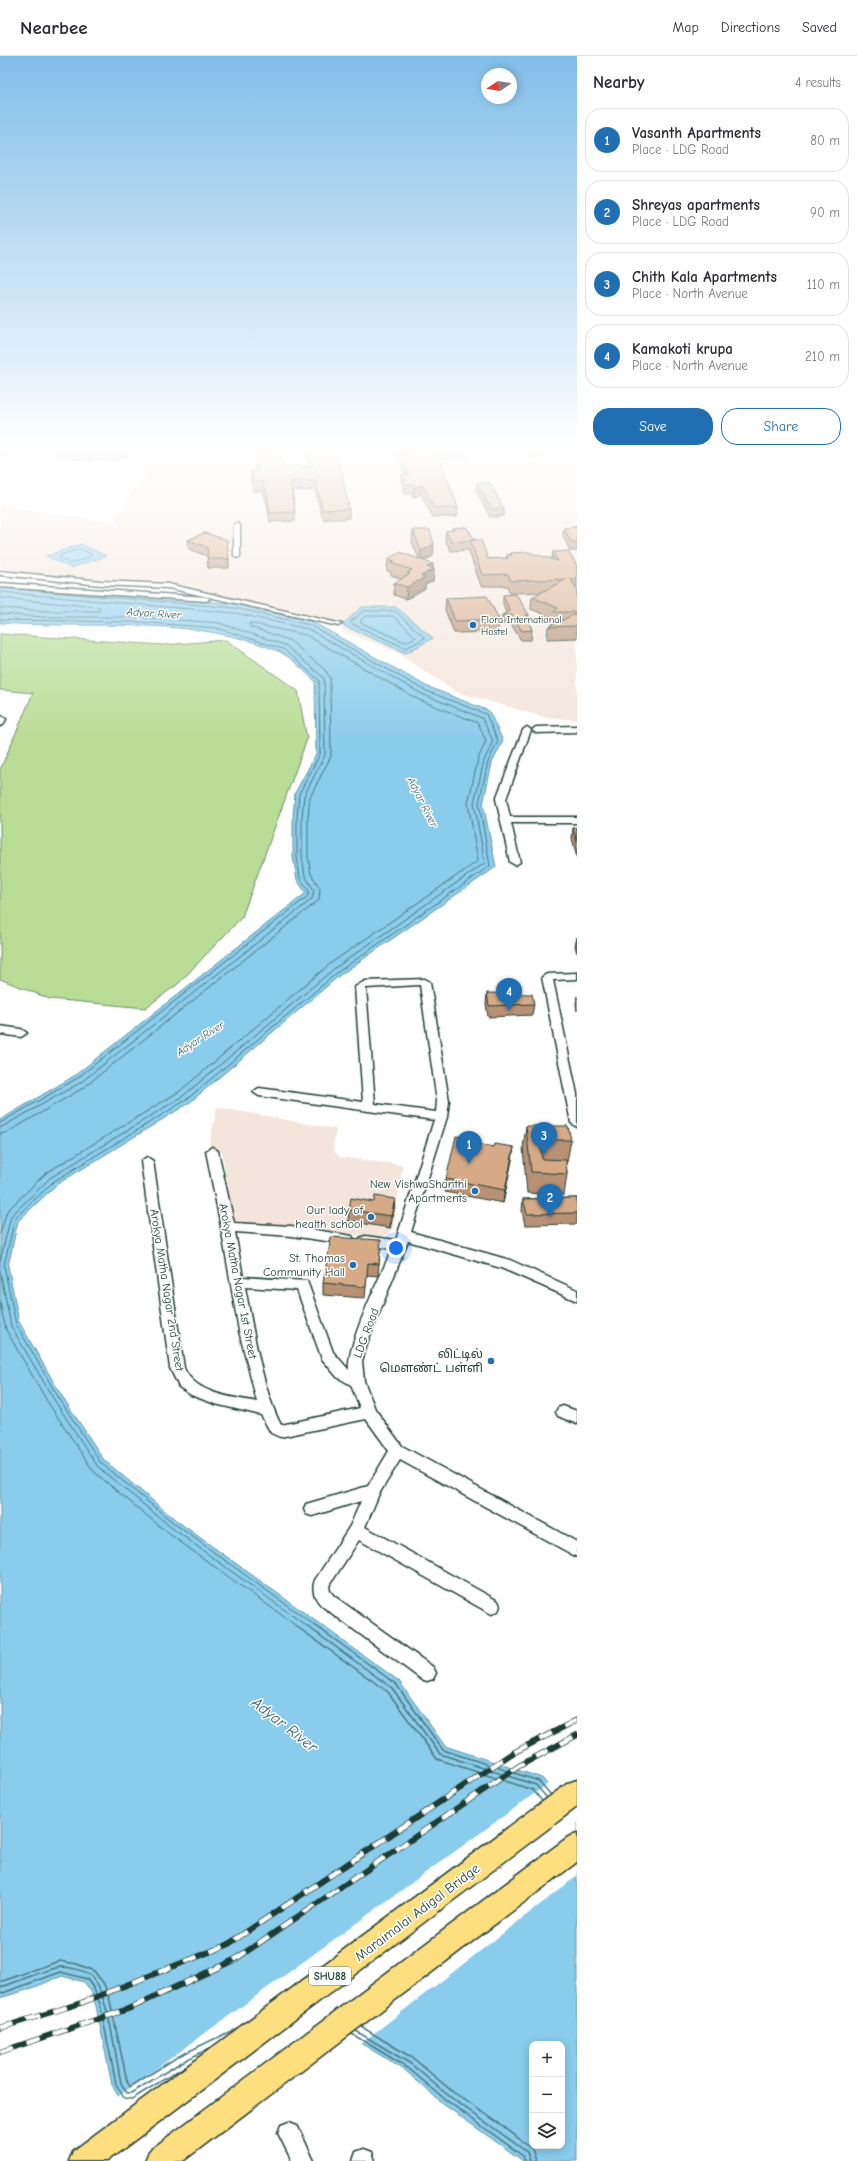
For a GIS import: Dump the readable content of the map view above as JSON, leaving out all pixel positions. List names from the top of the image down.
{
  "streets": {
    "main road": ["Maraimalai Adigal Bridge", "SHU88"],
    "street": ["Arokya Matha Nagar 1st Street", "Arokya Matha Nagar 2nd Street", "LDG Road"]
  },
  "crossings": [
    ["Arokya Matha Nagar 1st Street", "Arokya Matha Nagar 2nd Street"]
  ],
  "water": ["Adyar River"],
  "places": [
    "Flora International Hostel",
    "New VishwaShanthi Apartments",
    "Our lady of health school",
    "St. Thomas Community Hall",
    "லிட்டில் மௌண்ட் பள்ளி"
  ],
  "north": "left",
  "page": {
    "header": "Nearbee",
    "nav": ["Map", "Directions", "Saved"],
    "heading": ["Nearby", "4 results"],
    "list": [
      {
        "mark": "1",
        "name": "Vasanth Apartments",
        "note": "Place · LDG Road",
        "value": "80 m"
      },
      {
        "mark": "2",
        "name": "Shreyas apartments",
        "note": "Place · LDG Road",
        "value": "90 m"
      },
      {
        "mark": "3",
        "name": "Chith Kala Apartments",
        "note": "Place · North Avenue",
        "value": "110 m"
      },
      {
        "mark": "4",
        "name": "Kamakoti krupa",
        "note": "Place · North Avenue",
        "value": "210 m"
      }
    ],
    "buttons": ["Save", "Share"],
    "pins": [
      "4",
      "3",
      "1",
      "2"
    ],
    "map_buttons": ["+", "−"]
  }
}
